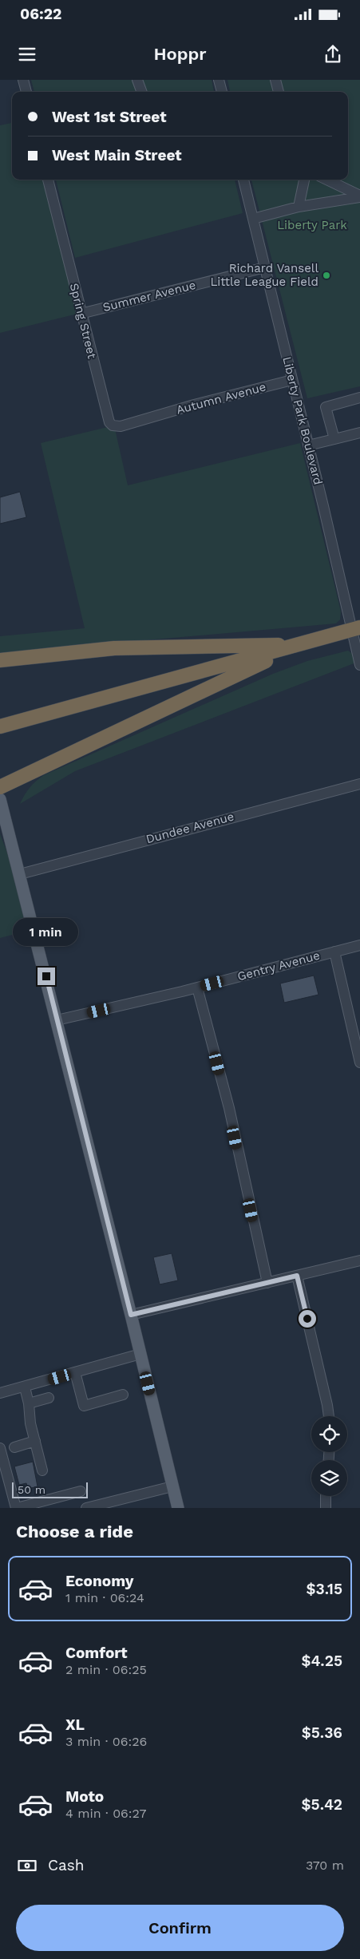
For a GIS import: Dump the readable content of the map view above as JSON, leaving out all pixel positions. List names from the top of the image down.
{
  "streets": {
    "street": [
      "Summer Avenue",
      "Spring Street",
      "Autumn Avenue",
      "Liberty Park Boulevard",
      "Dundee Avenue",
      "Gentry Avenue"
    ]
  },
  "crossings": [
    ["Summer Avenue", "Spring Street"],
    ["Summer Avenue", "Liberty Park Boulevard"],
    ["Spring Street", "Autumn Avenue"],
    ["Autumn Avenue", "Liberty Park Boulevard"]
  ],
  "parks": ["Liberty Park"],
  "places": ["Richard Vansell Little League Field"],
  "scale_bar": "50 m",
  "page": {
    "status": "06:22",
    "header": "Hoppr",
    "banner": ["West 1st Street", "West Main Street"],
    "bubble": "1 min",
    "scale": "50 m",
    "heading": "Choose a ride",
    "list": [
      {
        "name": "Economy",
        "note": "1 min · 06:24",
        "value": "$3.15"
      },
      {
        "name": "Comfort",
        "note": "2 min · 06:25",
        "value": "$4.25"
      },
      {
        "name": "XL",
        "note": "3 min · 06:26",
        "value": "$5.36"
      },
      {
        "name": "Moto",
        "note": "4 min · 06:27",
        "value": "$5.42"
      }
    ],
    "pay": ["Cash", "370 m"],
    "buttons": "Confirm"
  }
}
